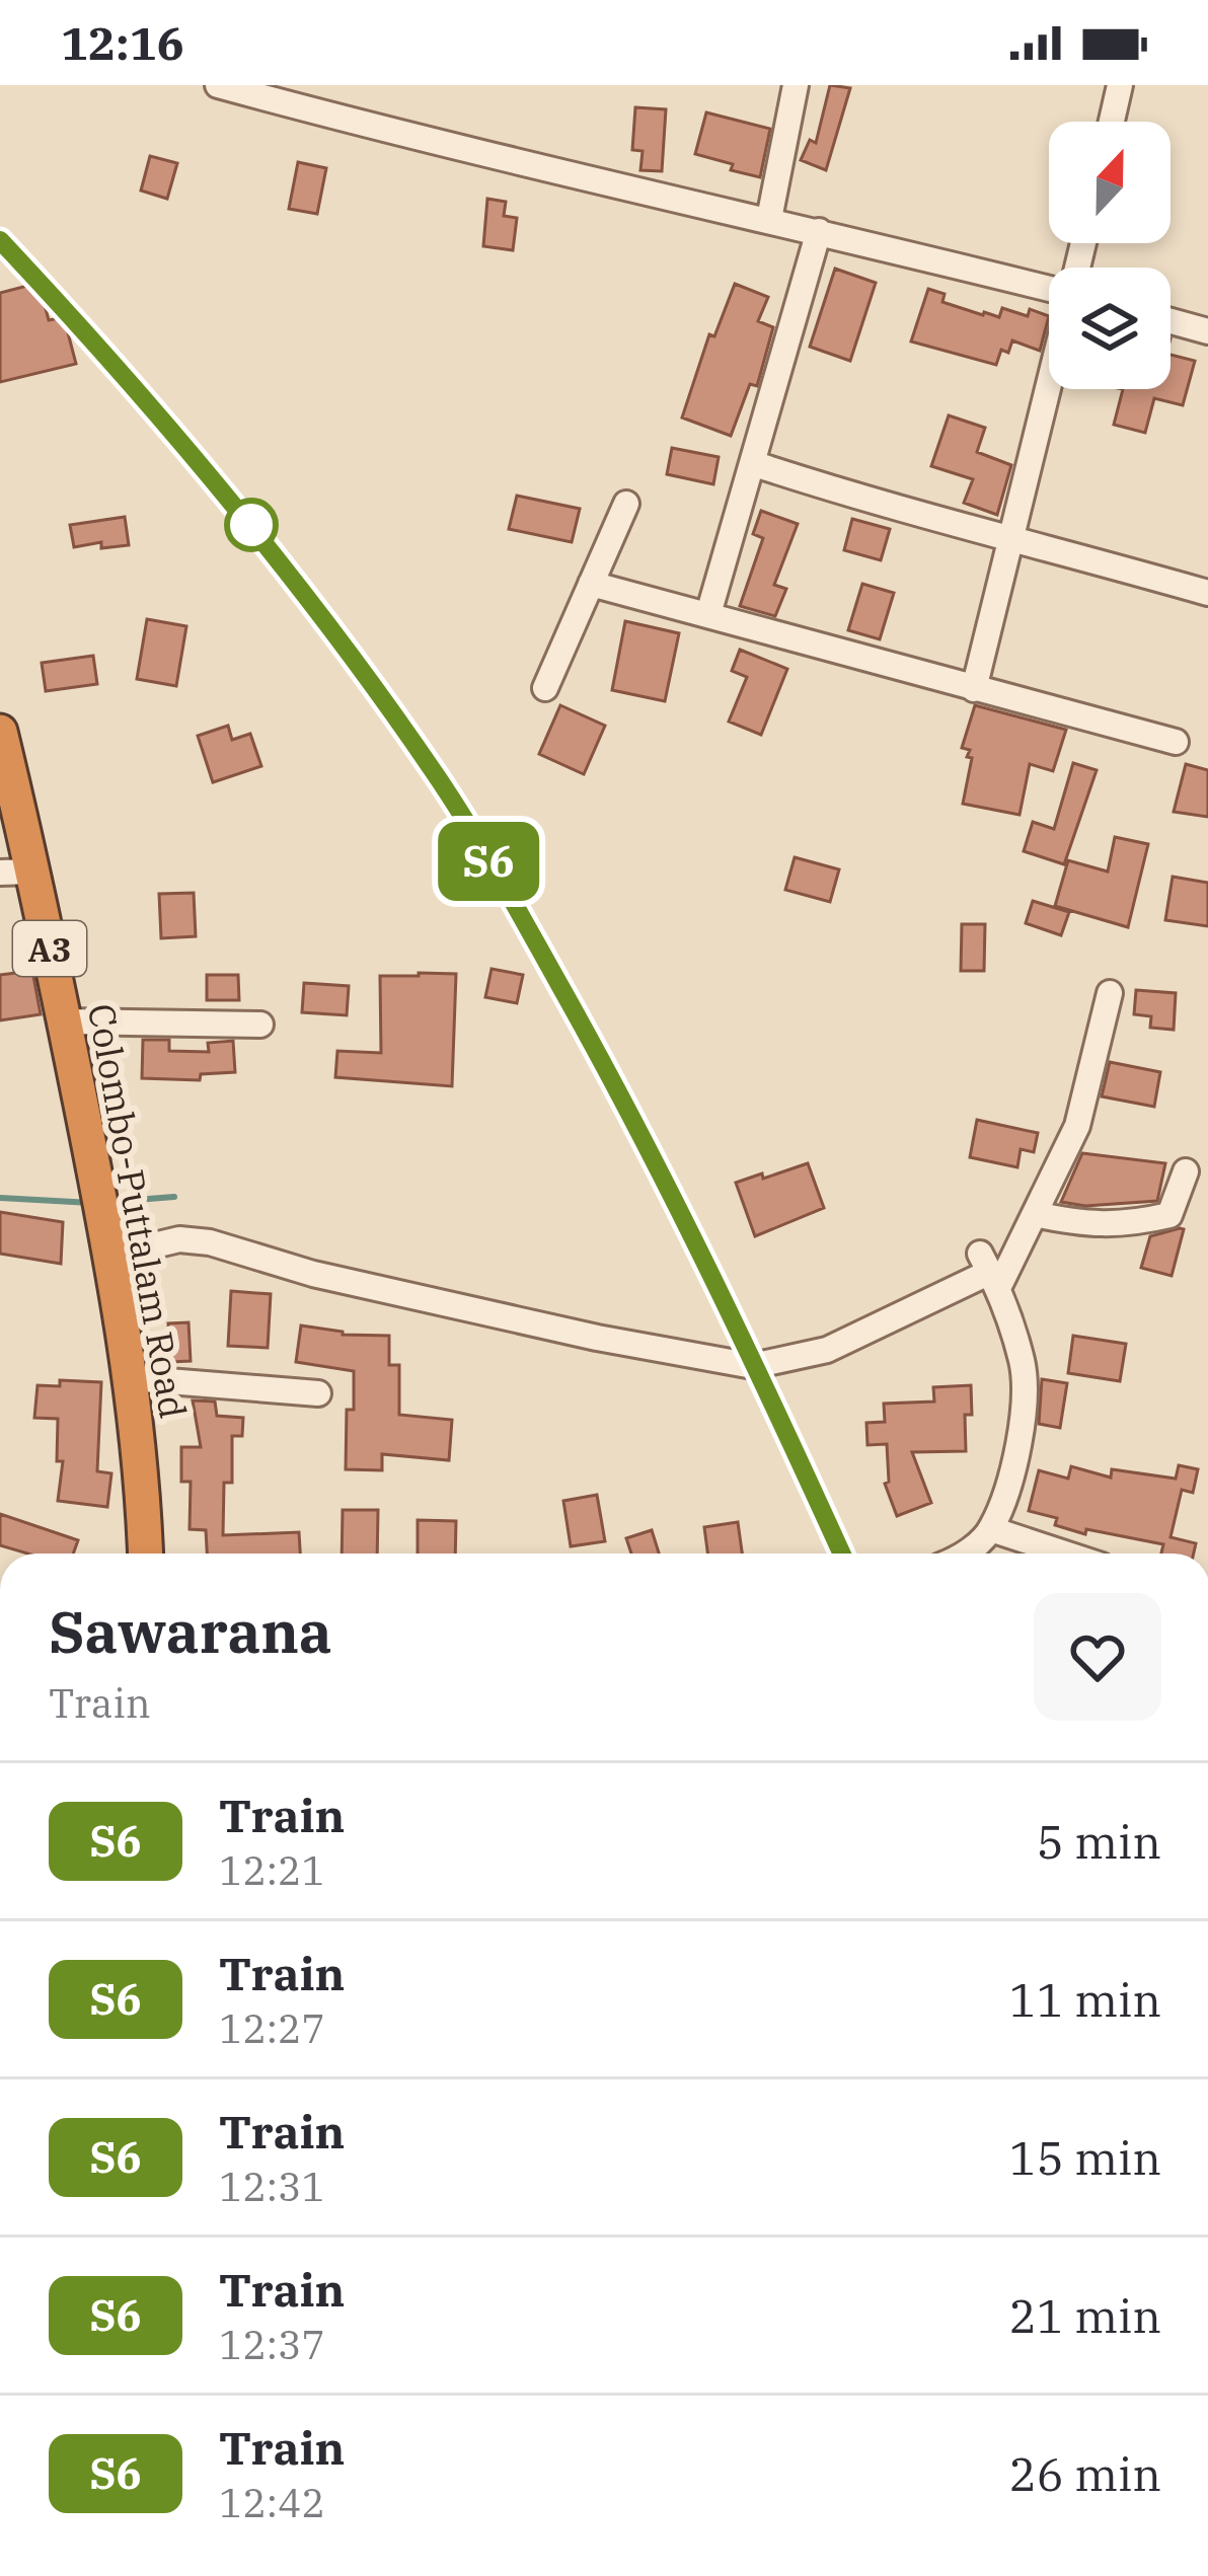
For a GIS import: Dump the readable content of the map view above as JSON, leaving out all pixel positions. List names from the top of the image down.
{
  "streets": {
    "highway": ["A3", "Colombo-Puttalam Road"]
  },
  "north": "top",
  "page": {
    "status": "12:16",
    "on_map": "S6",
    "heading": ["Sawarana", "Train"],
    "list": [
      {
        "mark": "S6",
        "name": "Train",
        "note": "12:21",
        "value": "5 min"
      },
      {
        "mark": "S6",
        "name": "Train",
        "note": "12:27",
        "value": "11 min"
      },
      {
        "mark": "S6",
        "name": "Train",
        "note": "12:31",
        "value": "15 min"
      },
      {
        "mark": "S6",
        "name": "Train",
        "note": "12:37",
        "value": "21 min"
      },
      {
        "mark": "S6",
        "name": "Train",
        "note": "12:42",
        "value": "26 min"
      }
    ]
  }
}
